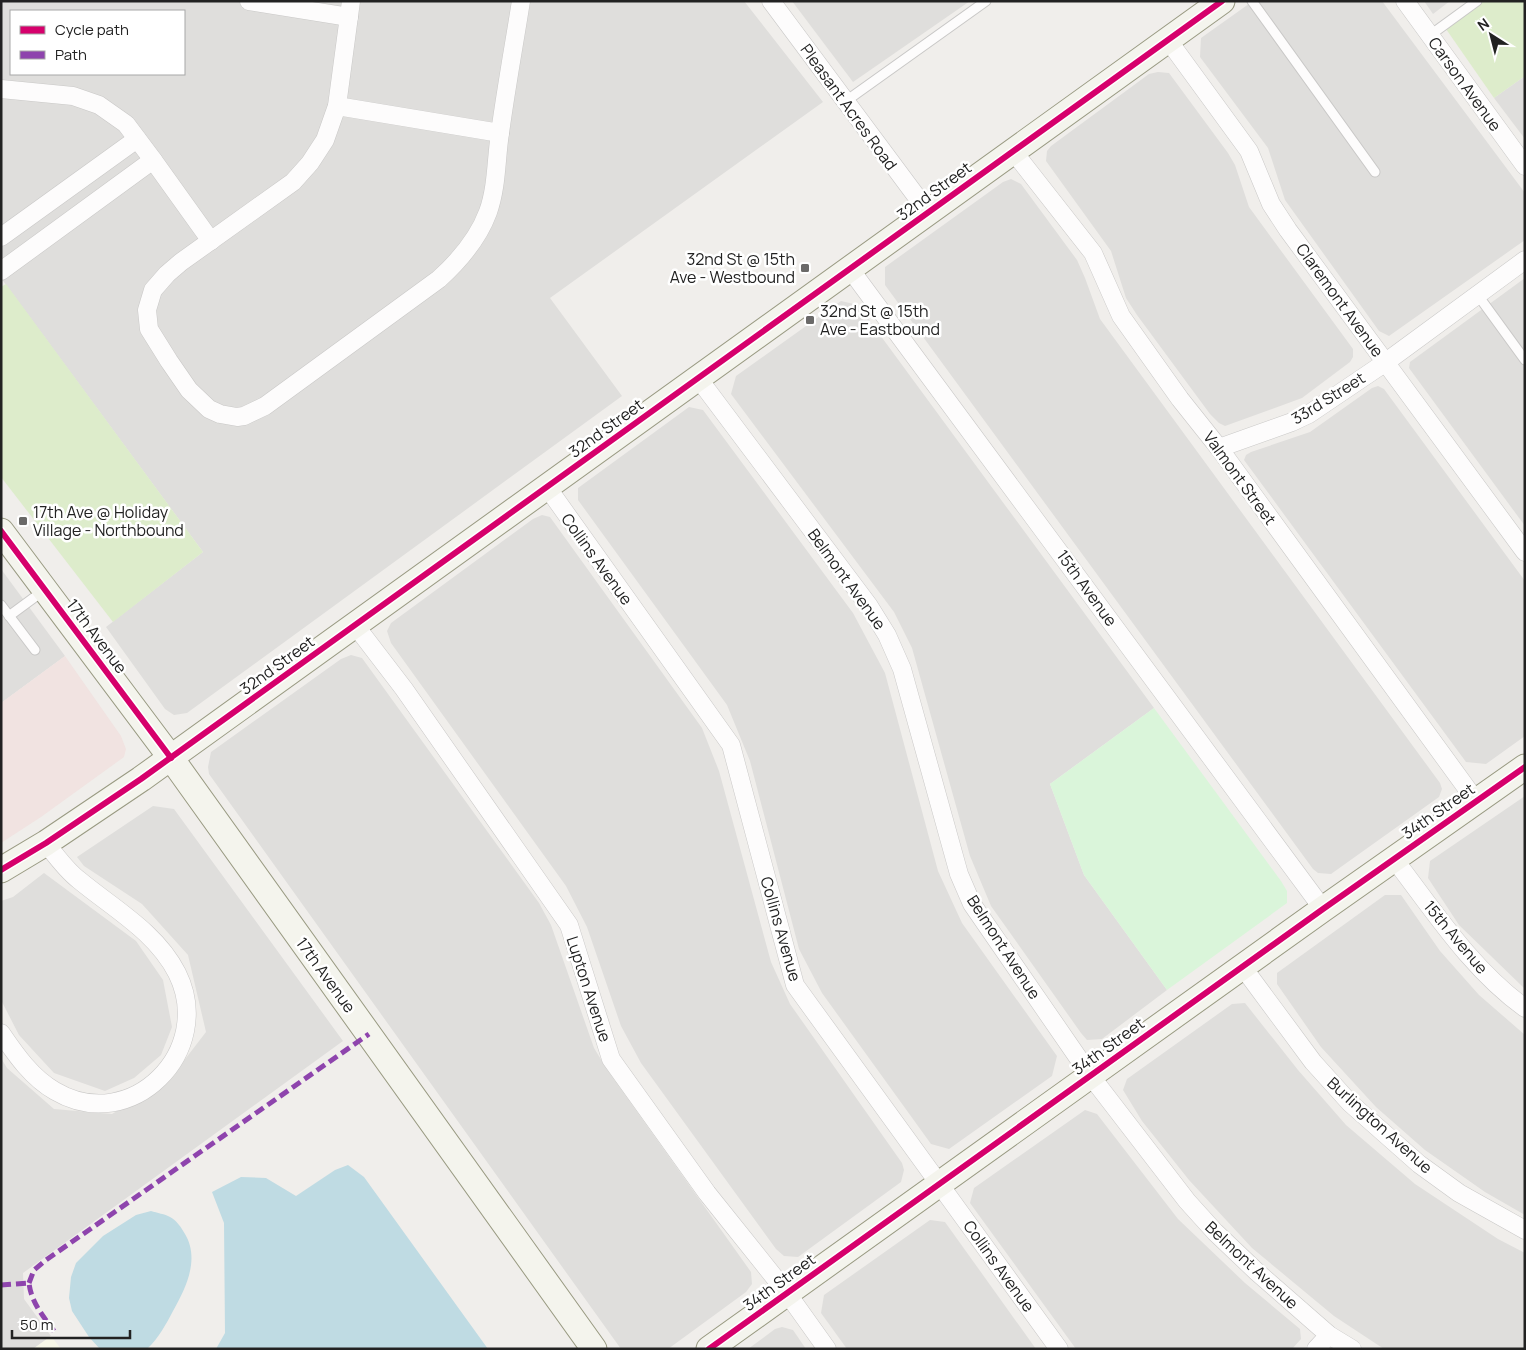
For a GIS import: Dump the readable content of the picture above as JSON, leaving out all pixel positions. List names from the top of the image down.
{
  "streets": {
    "street": [
      "Carson Avenue",
      "Pleasant Acres Road",
      "32nd Street",
      "Claremont Avenue",
      "33rd Street",
      "Valmont Street",
      "Collins Avenue",
      "Belmont Avenue",
      "15th Avenue",
      "17th Avenue",
      "34th Street",
      "Lupton Avenue",
      "Burlington Avenue"
    ]
  },
  "crossings": [
    ["Pleasant Acres Road", "32nd Street"],
    ["32nd Street", "Claremont Avenue"],
    ["32nd Street", "Valmont Street"],
    ["32nd Street", "Collins Avenue"],
    ["32nd Street", "Belmont Avenue"],
    ["32nd Street", "15th Avenue"],
    ["32nd Street", "17th Avenue"],
    ["32nd Street", "Lupton Avenue"],
    ["Claremont Avenue", "33rd Street"],
    ["33rd Street", "Valmont Street"],
    ["Valmont Street", "34th Street"],
    ["Collins Avenue", "34th Street"],
    ["Belmont Avenue", "34th Street"],
    ["15th Avenue", "34th Street"],
    ["34th Street", "Lupton Avenue"],
    ["34th Street", "Burlington Avenue"]
  ],
  "places": {
    "transit": ["32nd St @ 15th Ave - Westbound", "32nd St @ 15th Ave - Eastbound", "17th Ave @ Holiday Village - Northbound"]
  },
  "legend": ["Cycle path", "Path"],
  "scale_bar": "50 m",
  "north": "top left"
}
